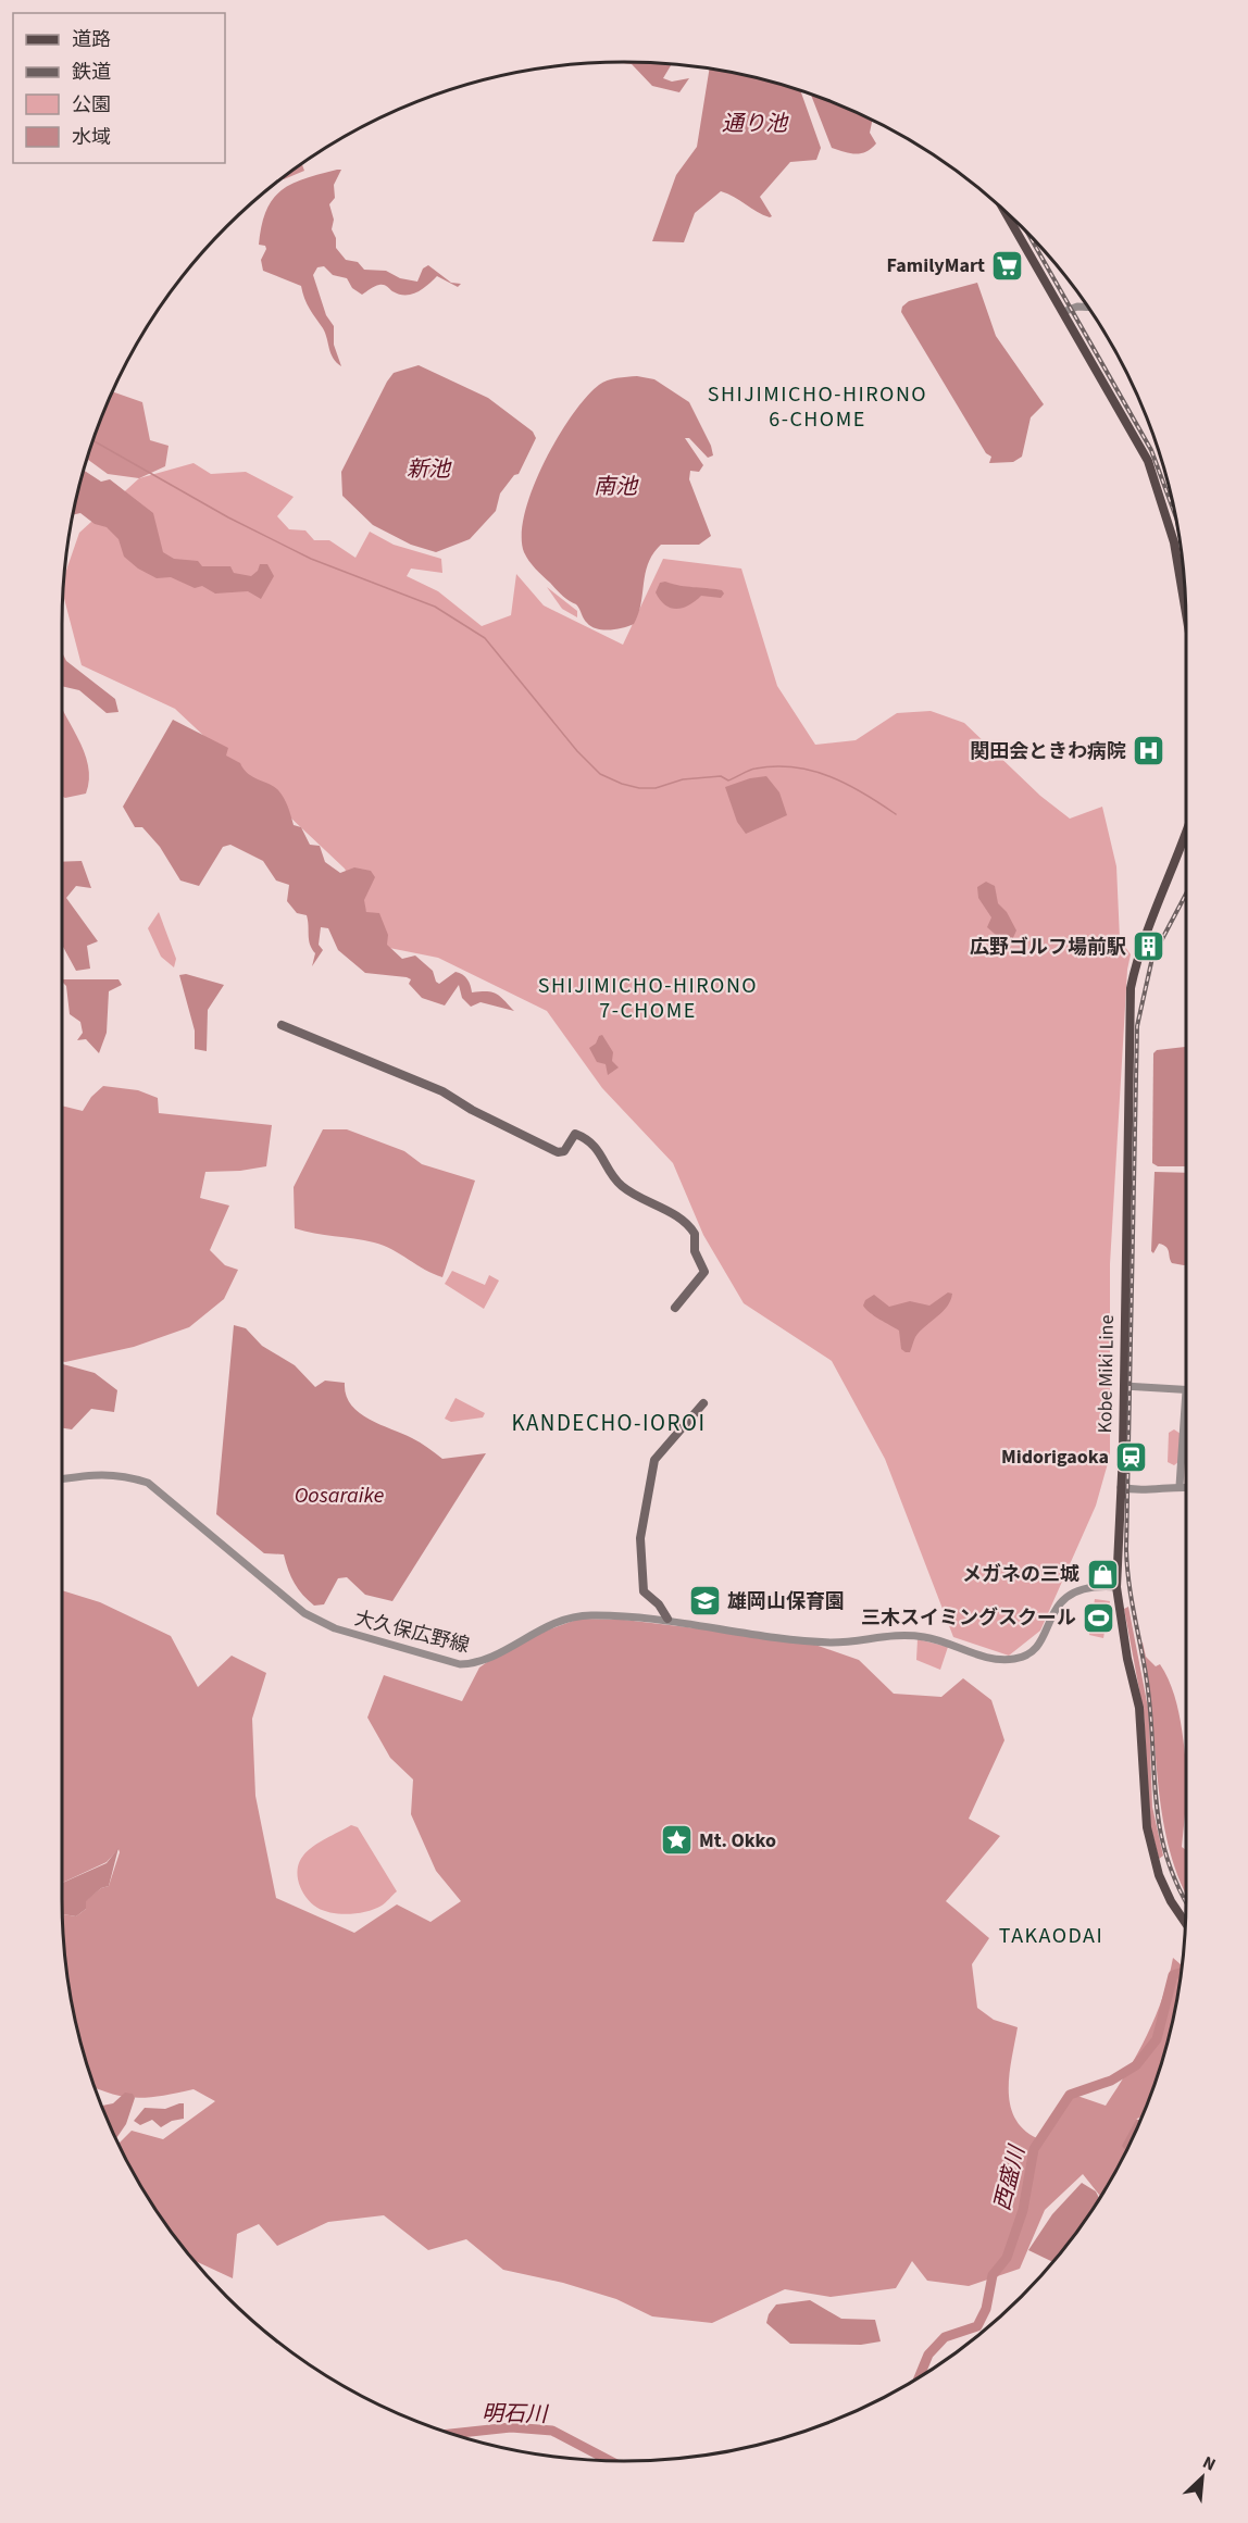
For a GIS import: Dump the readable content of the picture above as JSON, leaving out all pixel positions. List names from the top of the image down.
{
  "streets": {
    "main road": ["Kobe Miki Line"],
    "street": ["大久保広野線"]
  },
  "crossings": [
    ["Kobe Miki Line", "大久保広野線"]
  ],
  "districts": [
    "SHIJIMICHO-HIRONO 6-CHOME",
    "SHIJIMICHO-HIRONO 7-CHOME",
    "KANDECHO-IOROI",
    "TAKAODAI"
  ],
  "water": [
    "通り池",
    "新池",
    "南池",
    "Oosaraike",
    "西盛川",
    "明石川"
  ],
  "places": {
    "supermarket": ["FamilyMart"],
    "hospital": ["関田会ときわ病院"],
    "building": ["広野ゴルフ場前駅"],
    "station": ["Midorigaoka"],
    "shop": ["メガネの三城"],
    "school or university": ["雄岡山保育園"],
    "sports": ["三木スイミングスクール"],
    "place": ["Mt. Okko"]
  },
  "legend": [
    "道路",
    "鉄道",
    "公園",
    "水域"
  ],
  "north": "top right"
}
